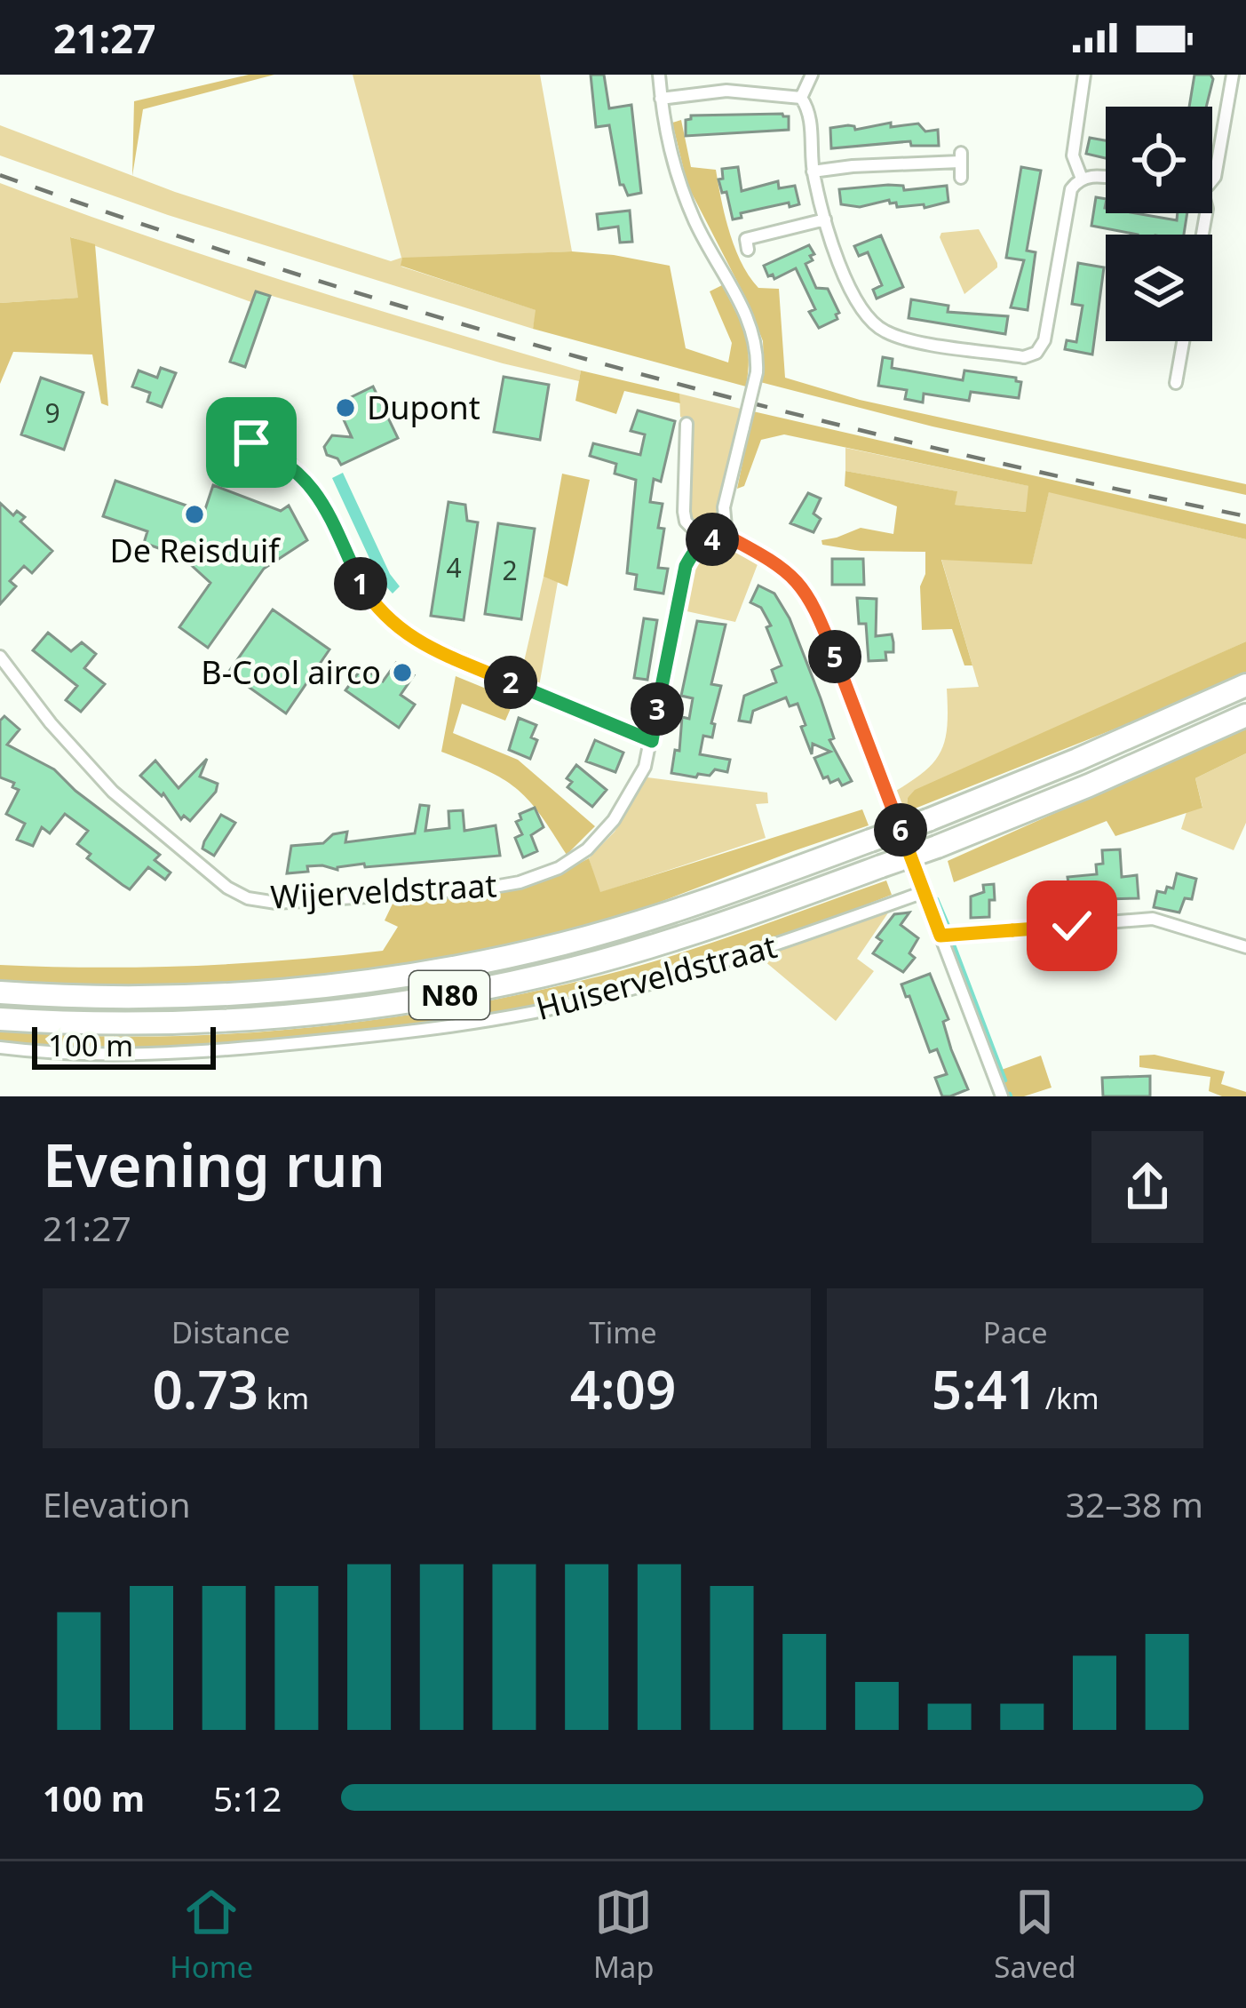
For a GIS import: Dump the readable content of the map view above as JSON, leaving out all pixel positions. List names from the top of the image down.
{
  "streets": {
    "highway": ["N80"],
    "street": ["Wijerveldstraat", "Huiserveldstraat"]
  },
  "places": ["Dupont", "De Reisduif", "B-Cool airco"],
  "house_numbers": ["9", "4", "2"],
  "scale_bar": "100 m",
  "page": {
    "status": "21:27",
    "pins": [
      "4",
      "1",
      "5",
      "2",
      "3",
      "6"
    ],
    "scale": "100 m",
    "heading": ["Evening run", "21:27"],
    "stats": [
      ["Distance", "0.73 km"],
      ["Time", "4:09"],
      ["Pace", "5:41 /km"]
    ],
    "chart": ["Elevation", "32–38 m"],
    "list": [
      {
        "name": "100 m",
        "note": "5:12"
      }
    ],
    "tabs": ["Home", "Map", "Saved"]
  }
}
